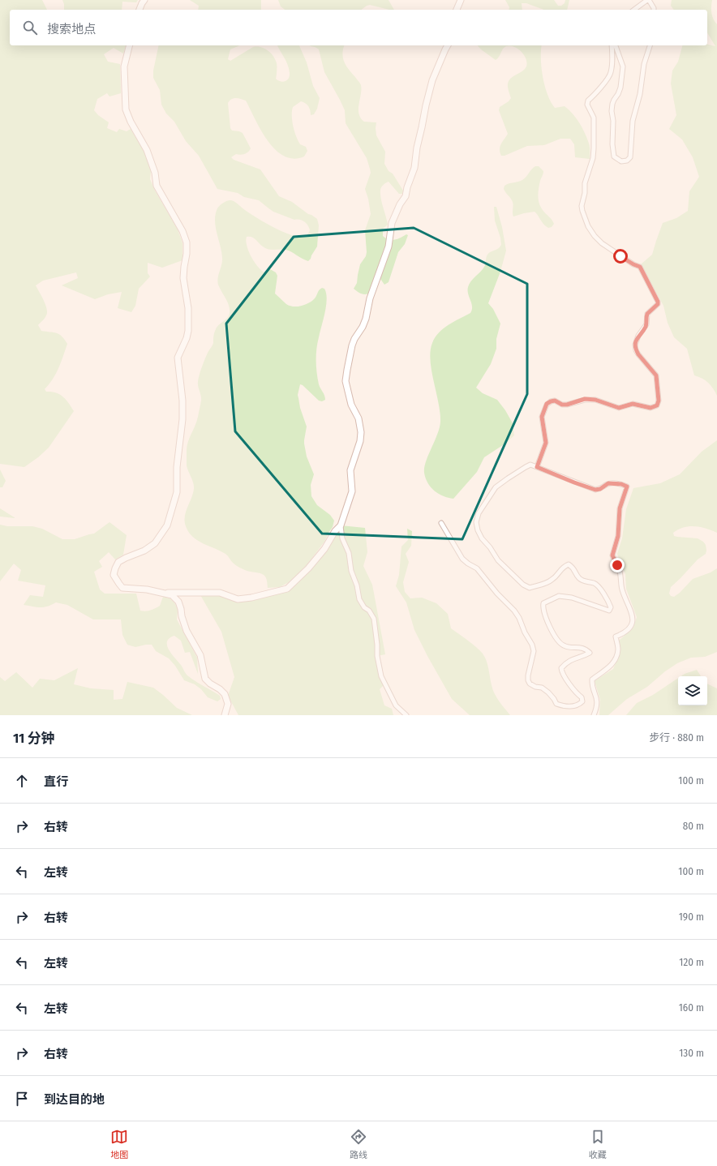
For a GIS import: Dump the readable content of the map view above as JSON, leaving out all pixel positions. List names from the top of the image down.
{
  "page": {
    "search": "搜索地点",
    "heading": ["11 分钟", "步行 · 880 m"],
    "list": [
      ["直行", "100 m"],
      ["右转", "80 m"],
      ["左转", "100 m"],
      ["右转", "190 m"],
      ["左转", "120 m"],
      ["左转", "160 m"],
      ["右转", "130 m"],
      "到达目的地"
    ],
    "nav": ["地图", "路线", "收藏"]
  }
}
